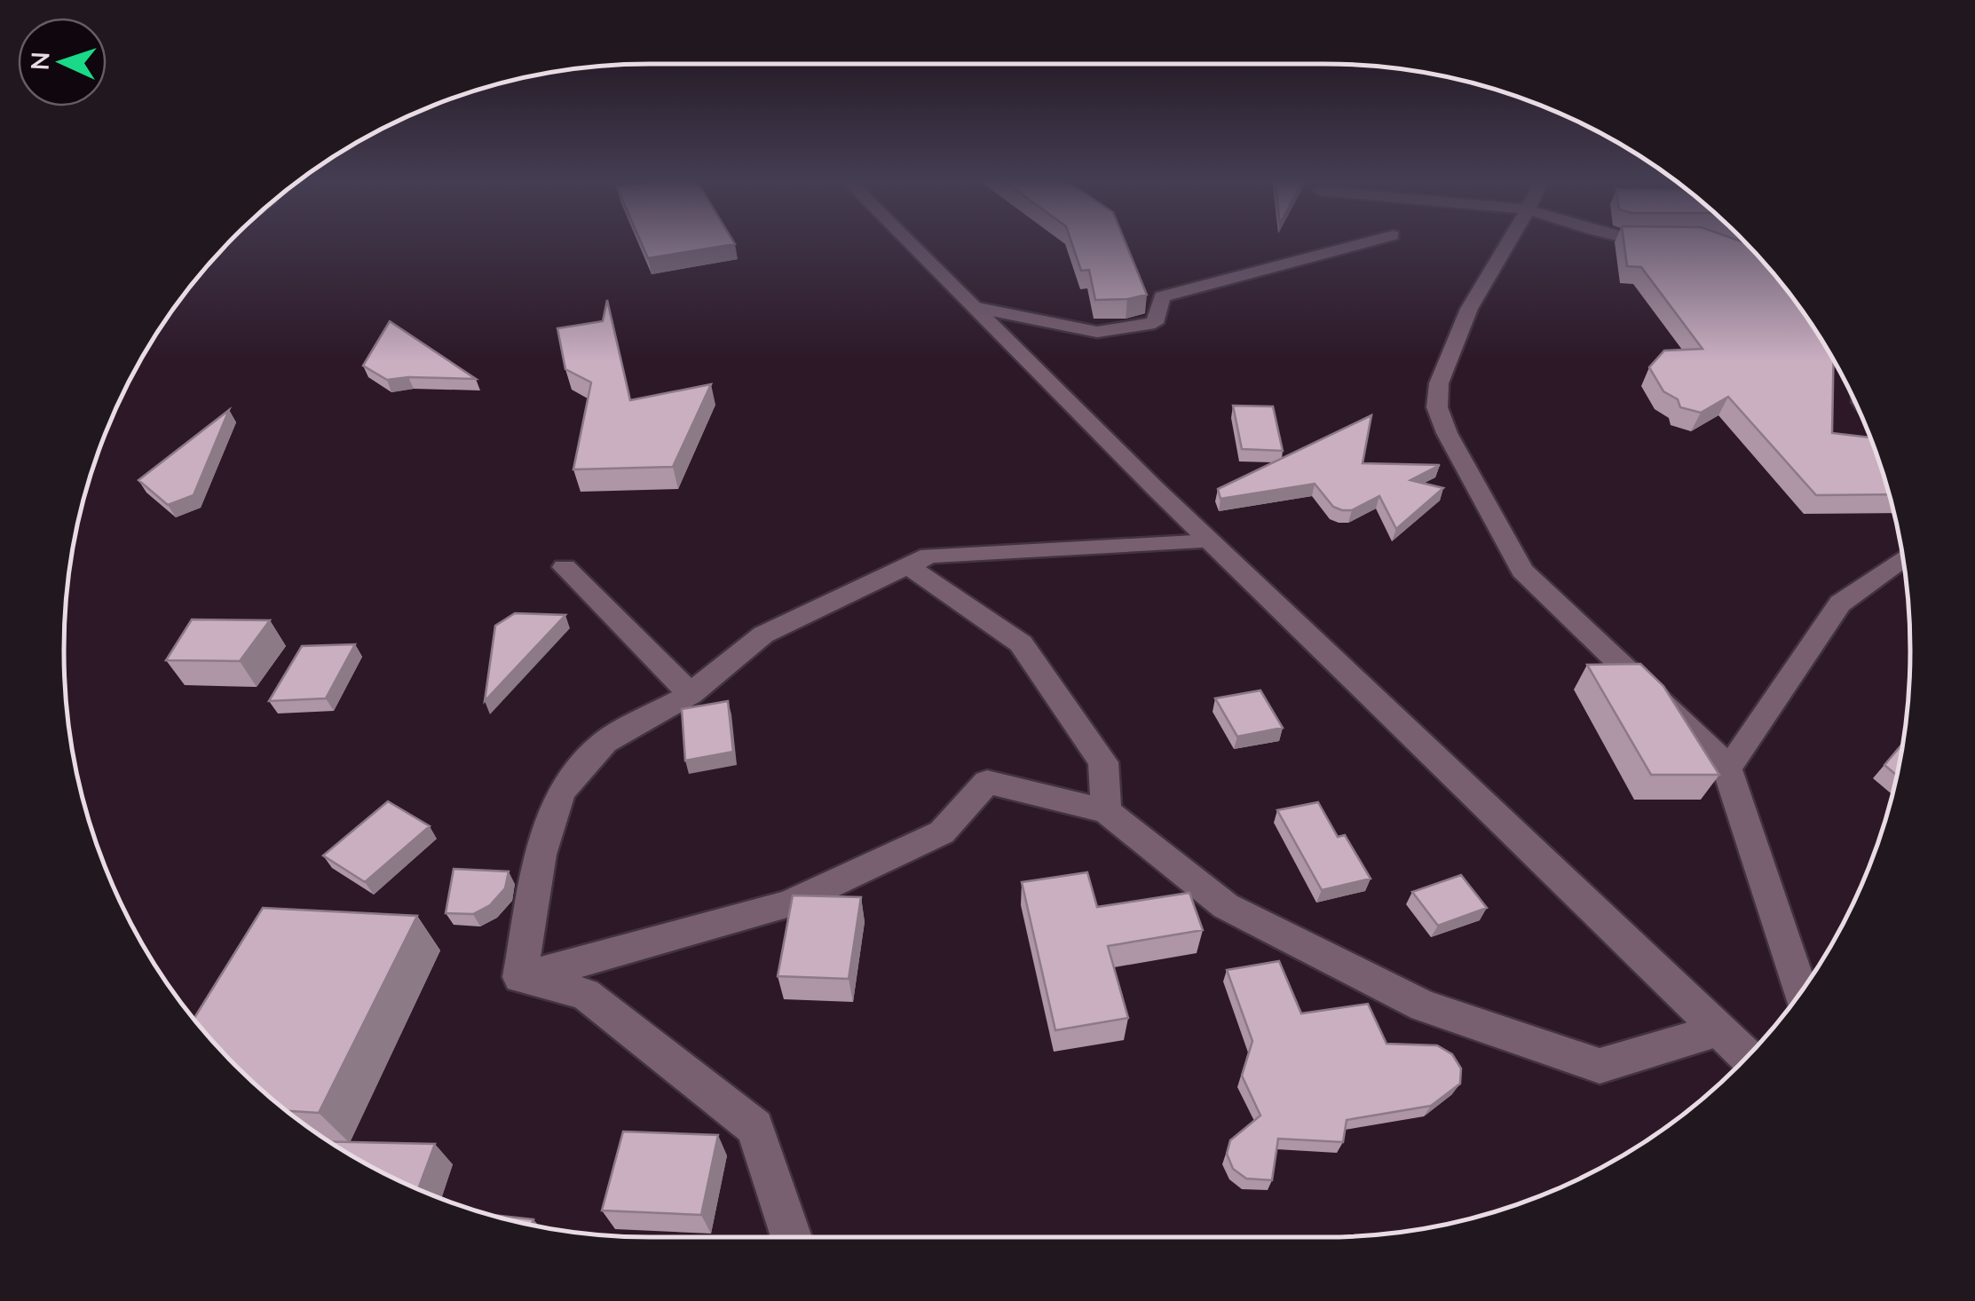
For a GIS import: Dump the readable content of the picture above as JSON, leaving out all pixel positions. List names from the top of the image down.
{
  "north": "left"
}
